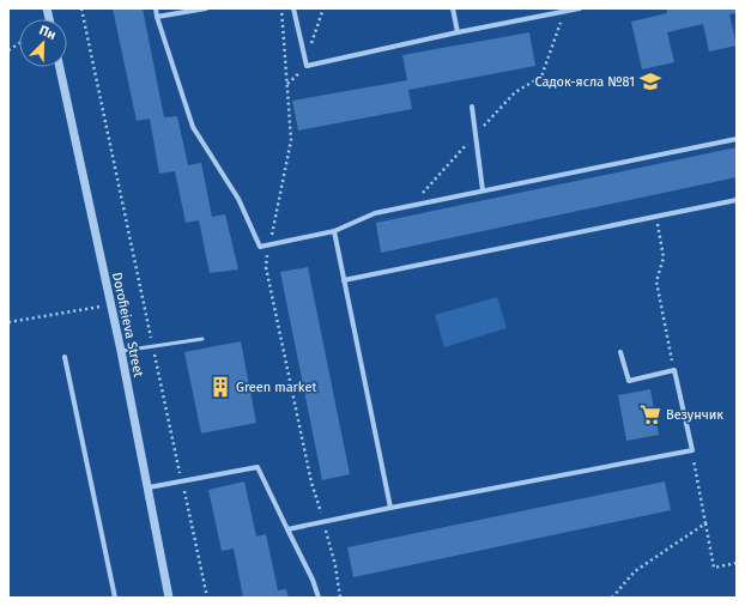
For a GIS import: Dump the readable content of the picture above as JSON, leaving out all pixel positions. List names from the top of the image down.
{
  "streets": {
    "street": ["Dorofieieva Street"]
  },
  "places": {
    "school or university": ["Садок-ясла №81"],
    "building": ["Green market"],
    "supermarket": ["Везунчик"]
  },
  "north": "top right"
}
